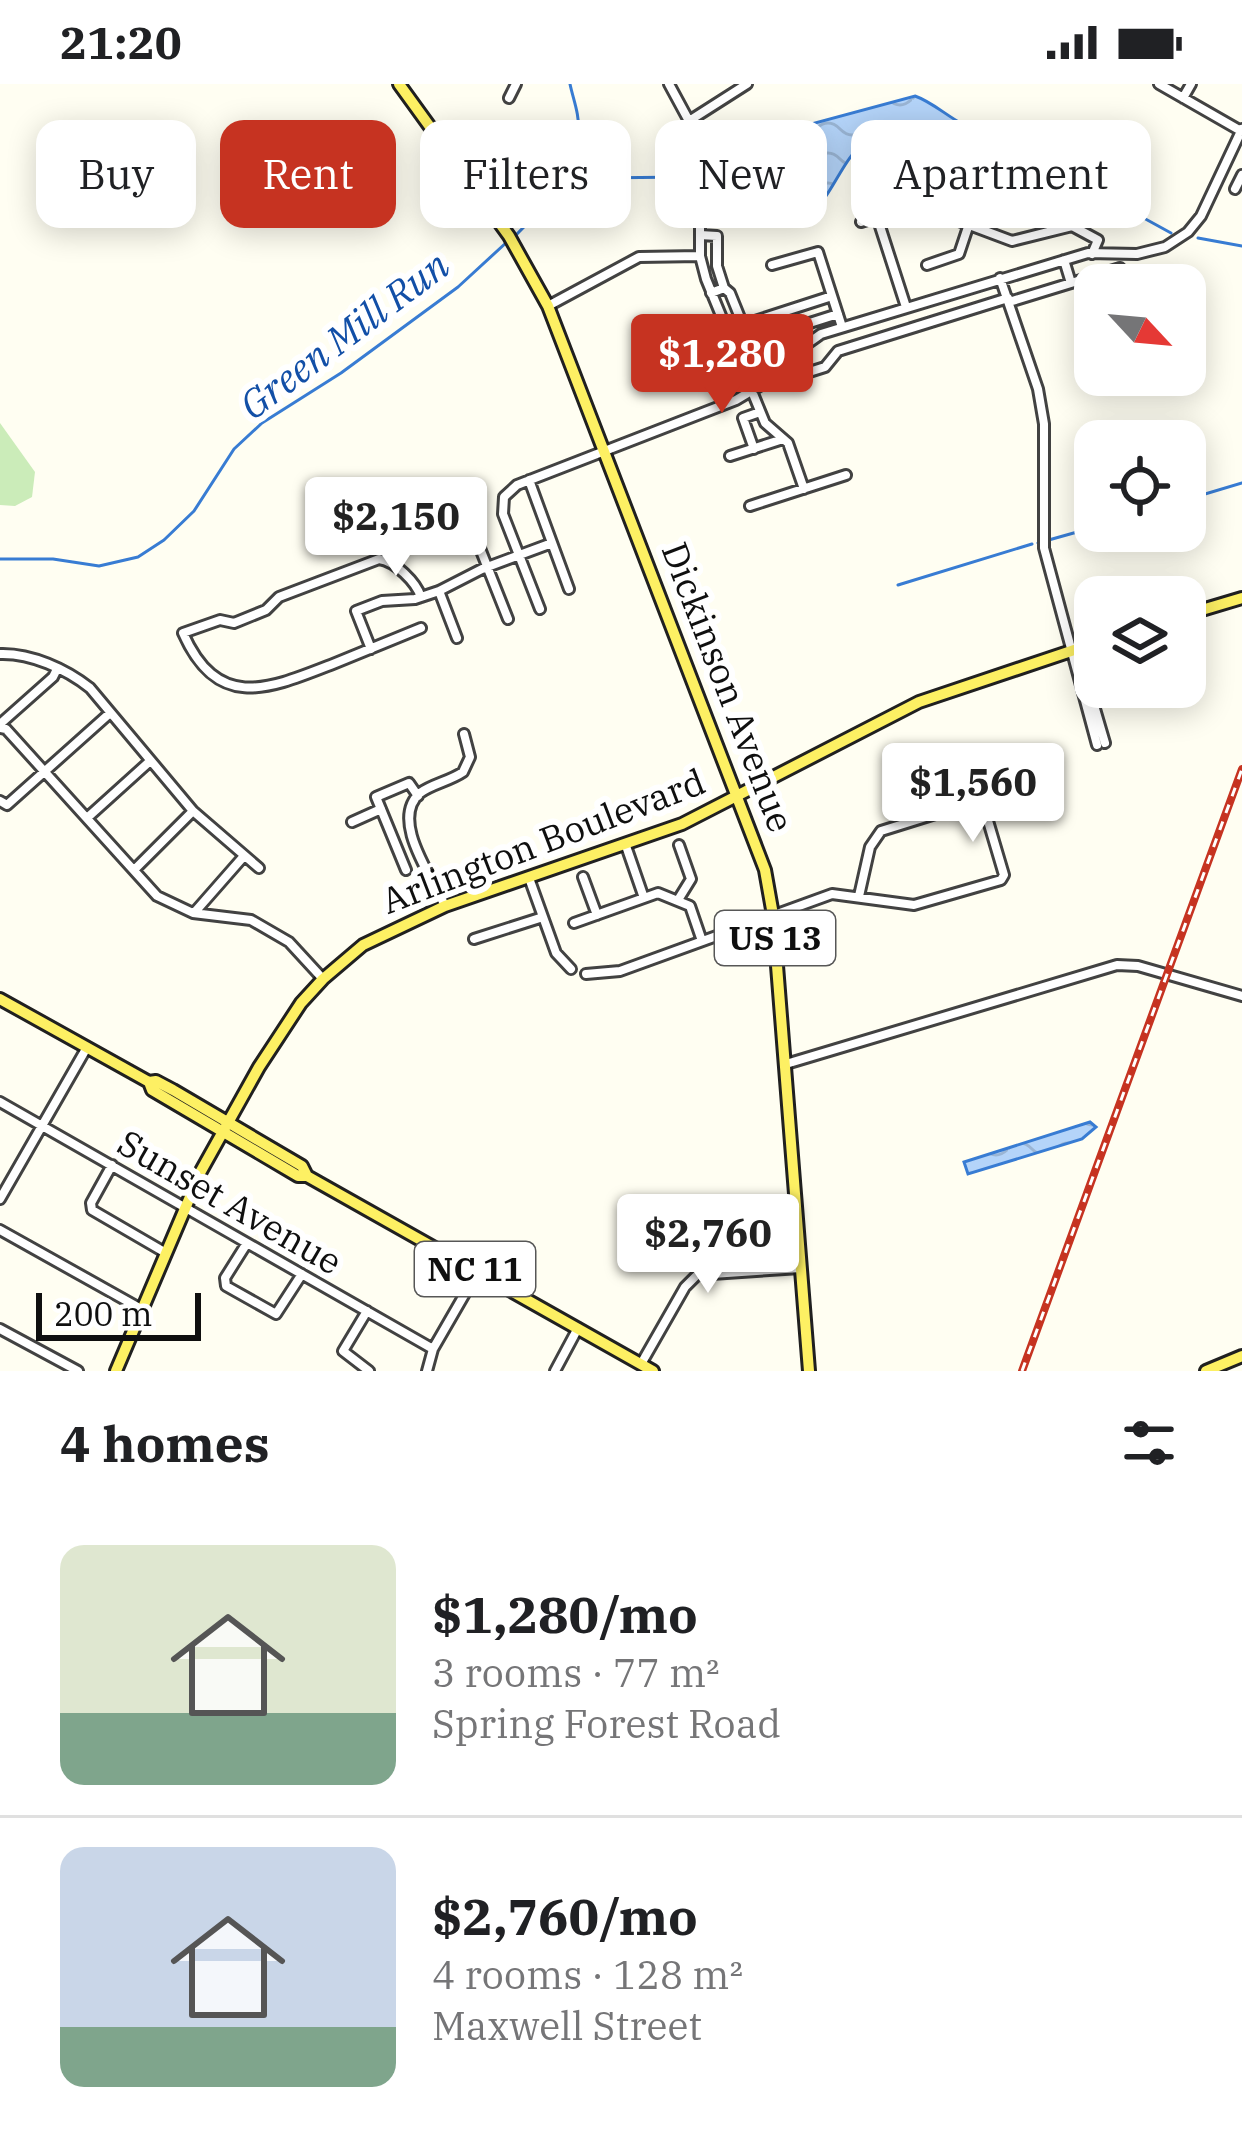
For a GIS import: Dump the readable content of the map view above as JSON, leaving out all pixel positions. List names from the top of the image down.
{
  "streets": {
    "main road": [
      "Dickinson Avenue",
      "Arlington Boulevard",
      "US 13",
      "NC 11"
    ],
    "street": ["Sunset Avenue"]
  },
  "crossings": [
    ["Dickinson Avenue", "Arlington Boulevard"],
    ["Arlington Boulevard", "Sunset Avenue"],
    ["Arlington Boulevard", "NC 11"]
  ],
  "water": ["Green Mill Run"],
  "scale_bar": "200 m",
  "north": "bottom right",
  "page": {
    "status": "21:20",
    "chip": [
      "Buy",
      "Rent",
      "Filters",
      "New",
      "Apartment"
    ],
    "price": [
      "$1,280",
      "$2,150",
      "$1,560",
      "$2,760"
    ],
    "scale": "200 m",
    "heading": "4 homes",
    "list": [
      {
        "name": "$1,280/mo",
        "note": "3 rooms · 77 m² · Spring Forest Road"
      },
      {
        "name": "$2,760/mo",
        "note": "4 rooms · 128 m² · Maxwell Street"
      }
    ]
  }
}
